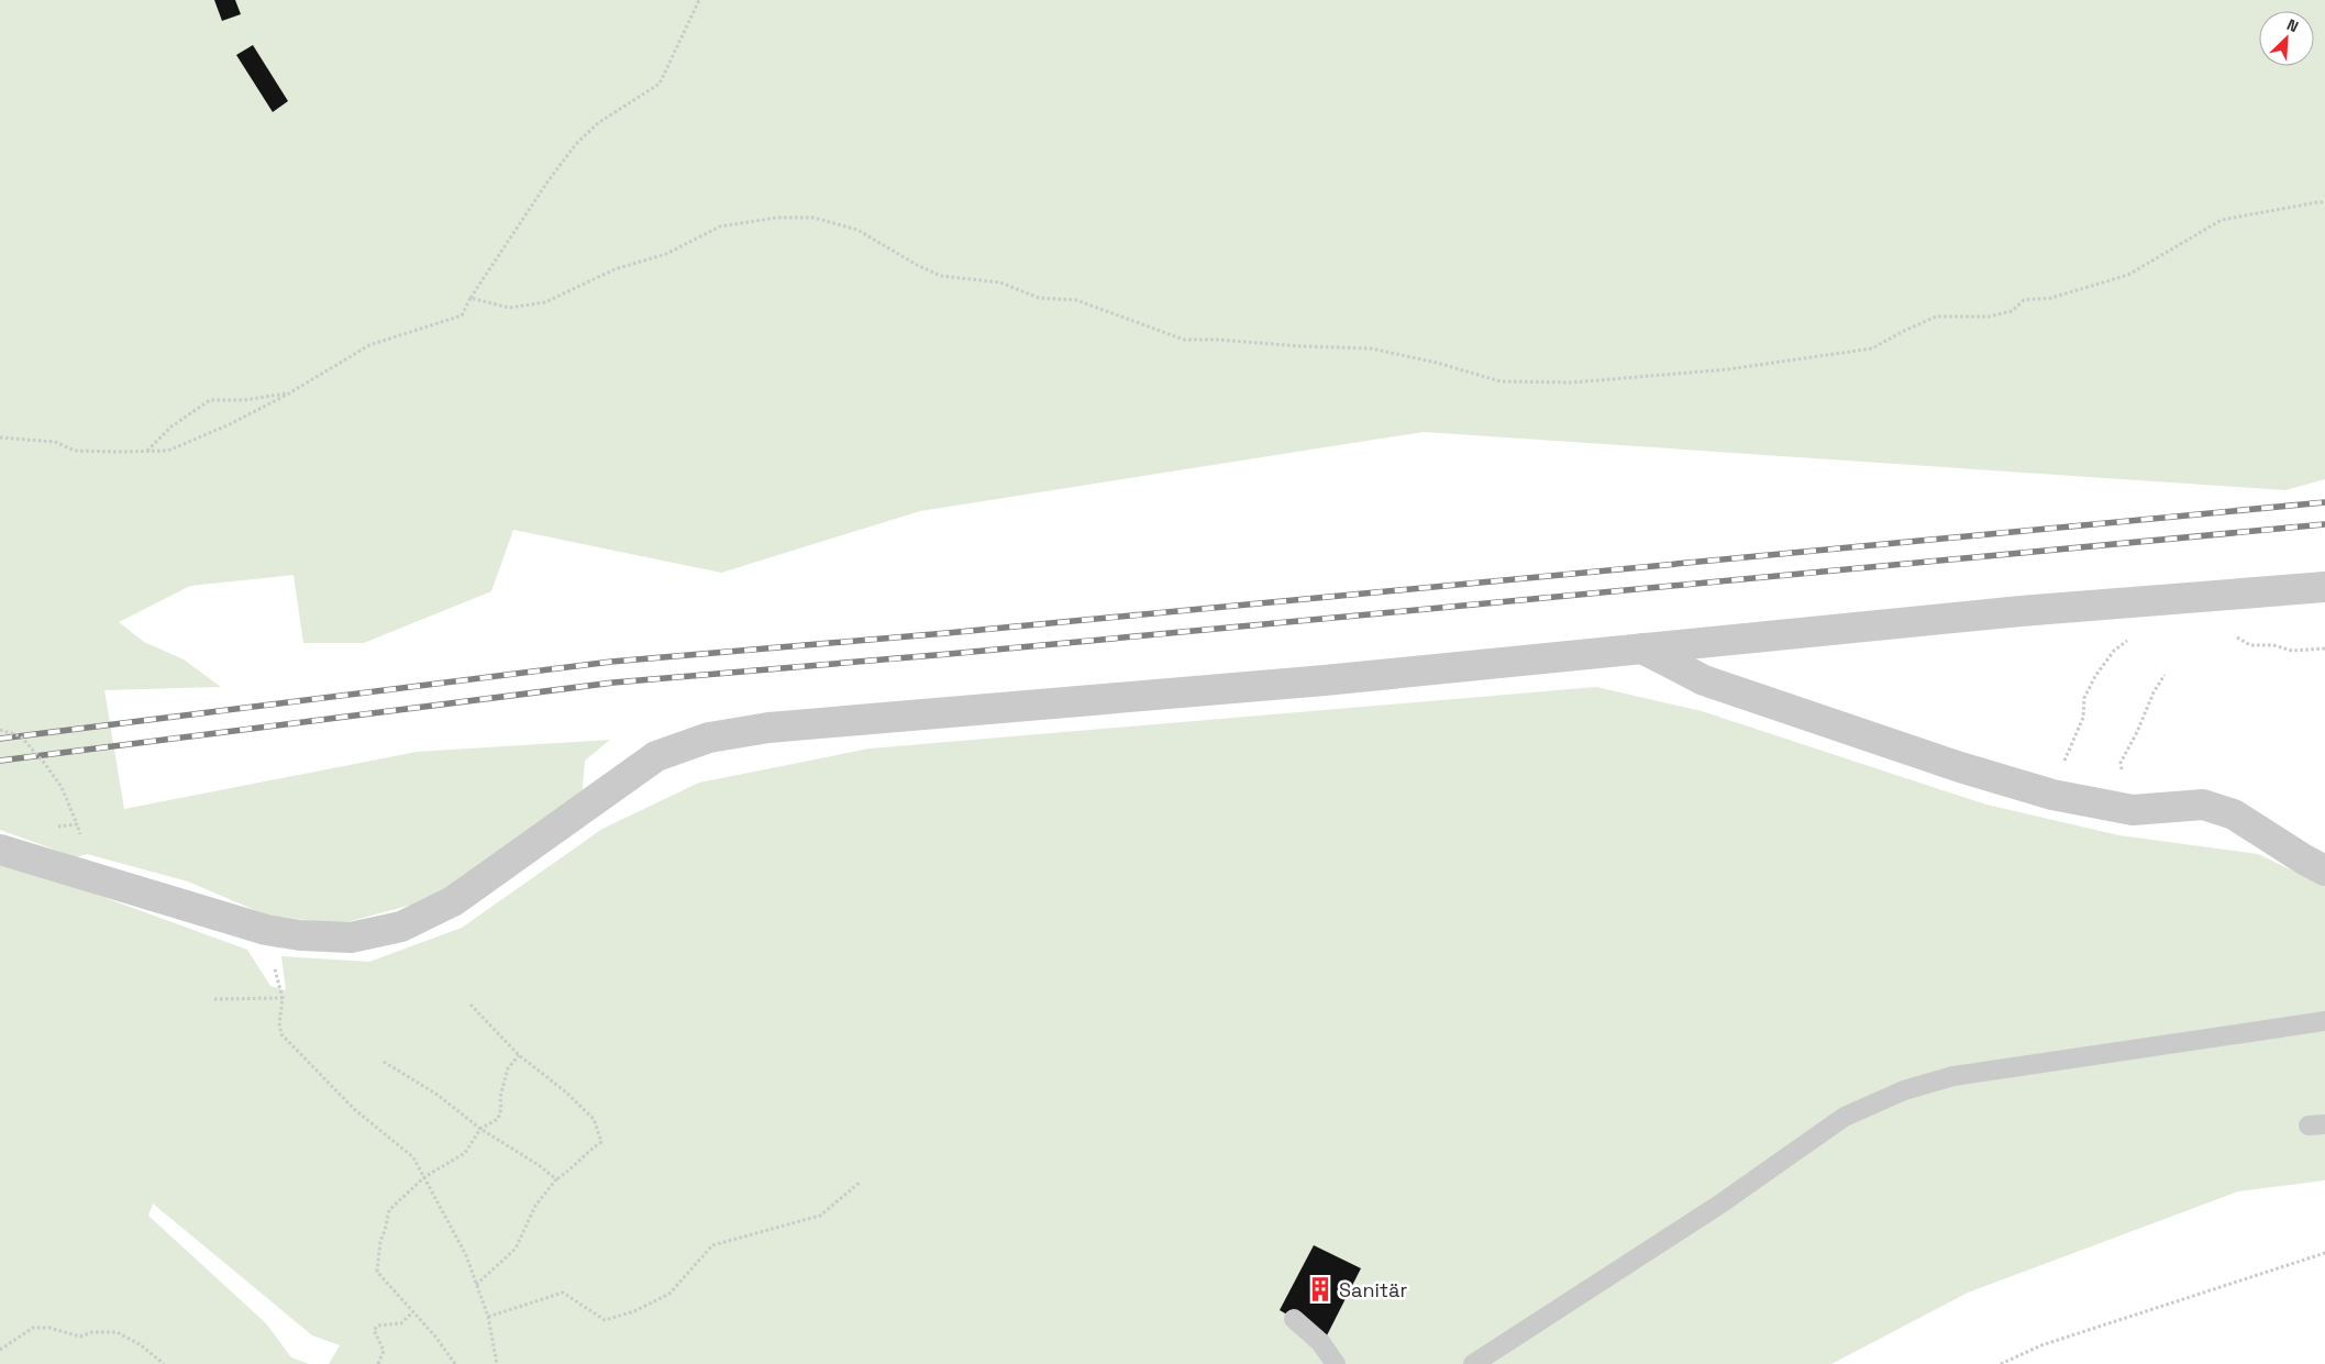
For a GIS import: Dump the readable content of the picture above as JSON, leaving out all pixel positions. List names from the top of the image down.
{
  "places": {
    "building": ["Sanitär"]
  },
  "north": "top right"
}
